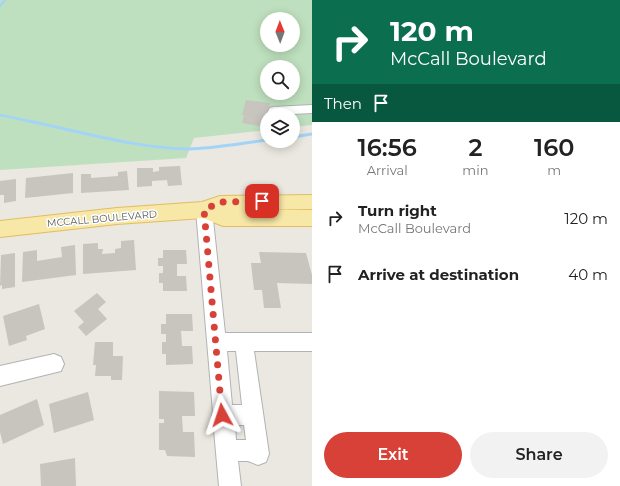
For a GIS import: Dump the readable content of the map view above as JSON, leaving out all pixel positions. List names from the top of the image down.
{
  "streets": {
    "main road": ["MCCALL BOULEVARD"]
  },
  "north": "top",
  "page": {
    "turn": ["120 m", "McCall Boulevard"],
    "then": "Then",
    "eta": [
      "16:56",
      "Arrival",
      "2",
      "min",
      "160",
      "m"
    ],
    "list": [
      {
        "name": "Turn right",
        "note": "McCall Boulevard",
        "value": "120 m"
      },
      {
        "name": "Arrive at destination",
        "value": "40 m"
      }
    ],
    "buttons": ["Exit", "Share"]
  }
}
